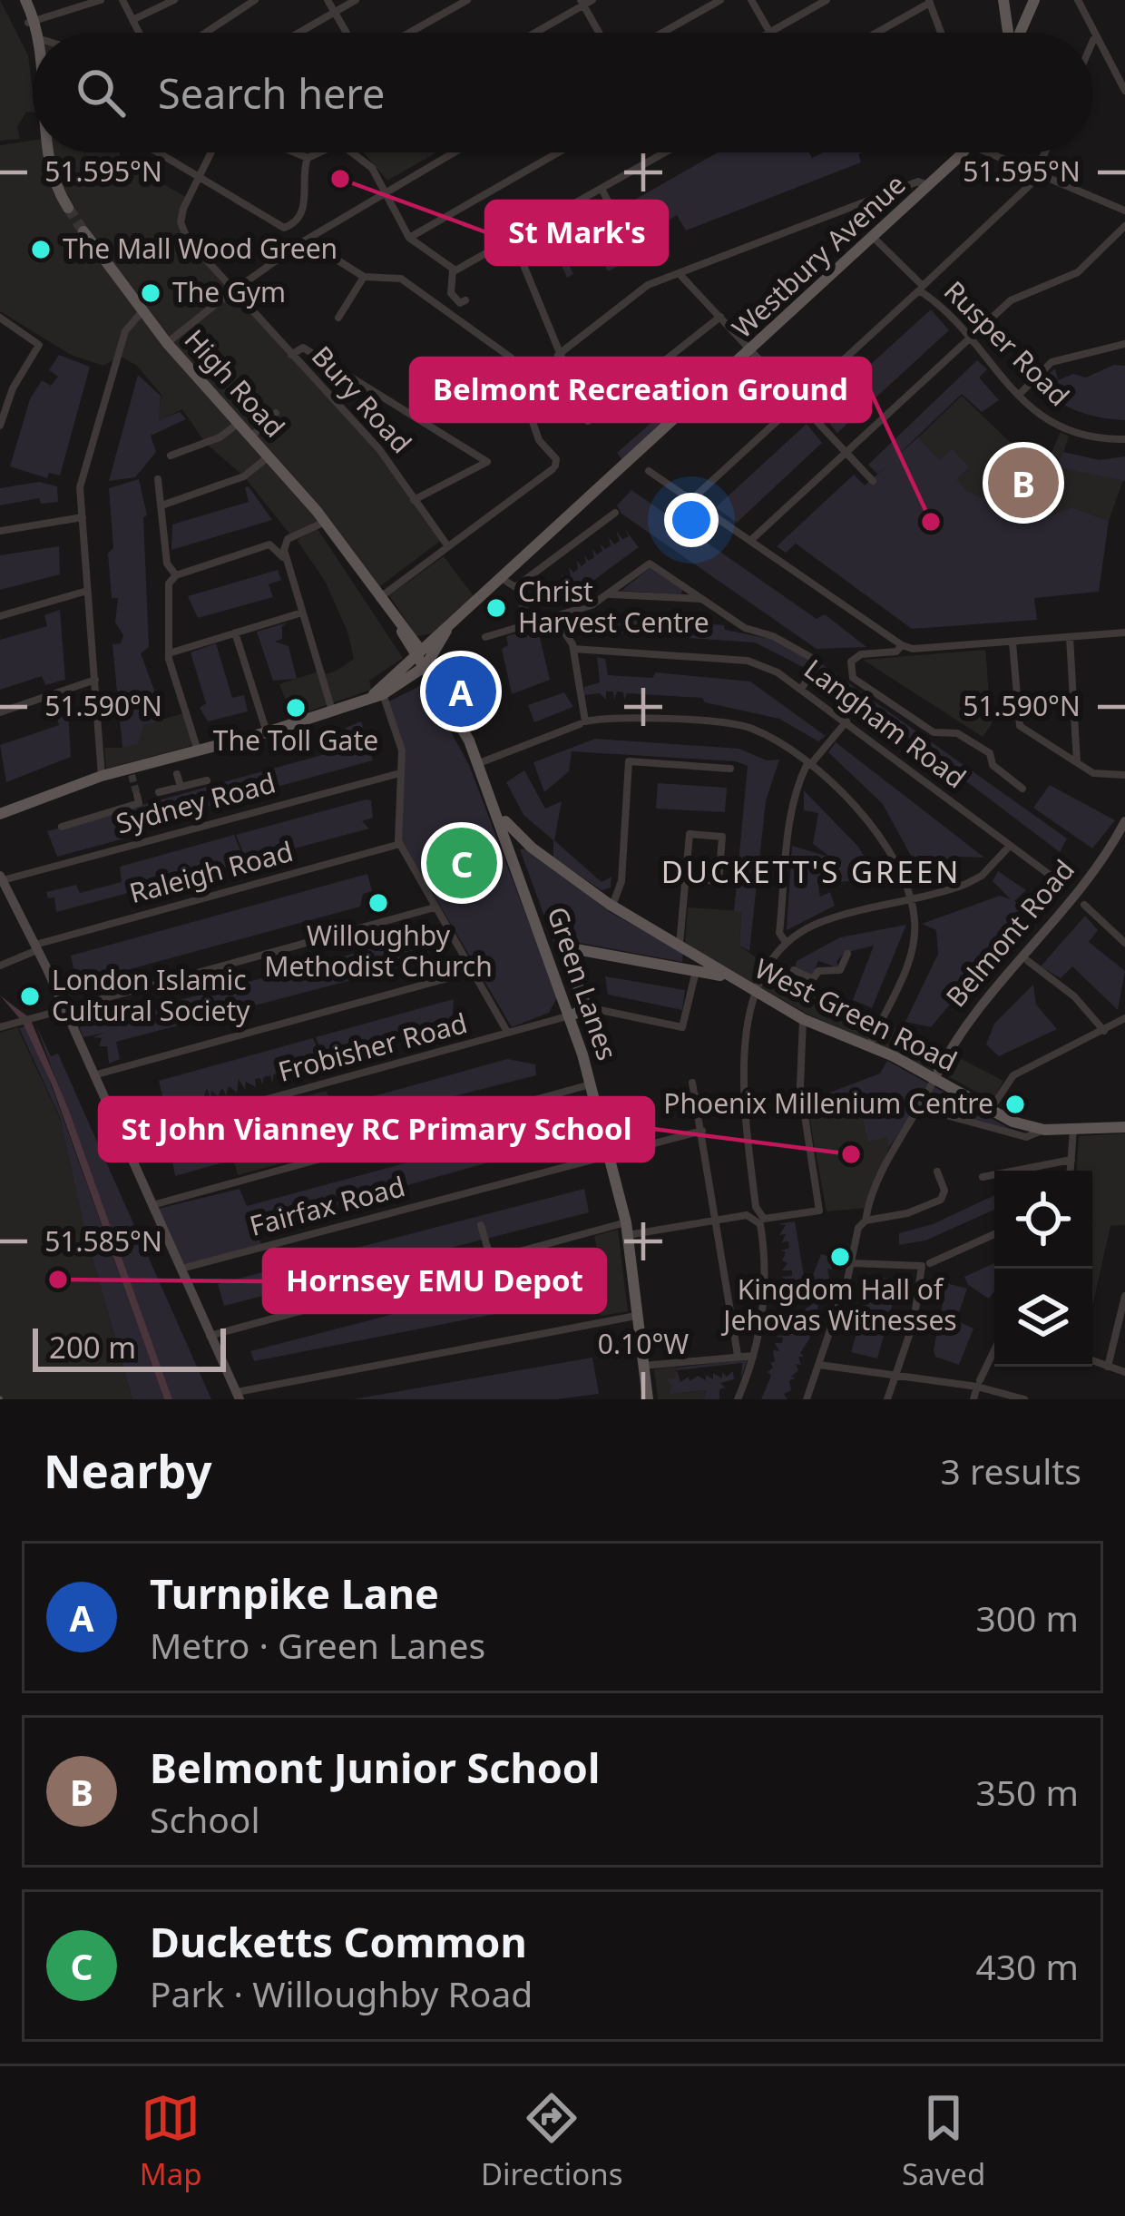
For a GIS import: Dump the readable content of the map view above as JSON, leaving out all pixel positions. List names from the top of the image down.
{
  "streets": {
    "main road": [
      "Westbury Avenue",
      "High Road",
      "Belmont Road",
      "Green Lanes",
      "West Green Road"
    ],
    "street": [
      "Rusper Road",
      "Bury Road",
      "Langham Road",
      "Sydney Road",
      "Raleigh Road",
      "Frobisher Road",
      "Fairfax Road"
    ]
  },
  "crossings": [
    ["Westbury Avenue", "Rusper Road"],
    ["Westbury Avenue", "High Road"],
    ["Westbury Avenue", "Green Lanes"],
    ["High Road", "Green Lanes"],
    ["Belmont Road", "West Green Road"],
    ["Green Lanes", "West Green Road"],
    ["Green Lanes", "Frobisher Road"],
    ["Green Lanes", "Fairfax Road"]
  ],
  "districts": ["DUCKETT'S GREEN"],
  "places": [
    "St Mark's",
    "The Mall Wood Green",
    "The Gym",
    "Belmont Recreation Ground",
    "Christ Harvest Centre",
    "The Toll Gate",
    "Willoughby Methodist Church",
    "London Islamic Cultural Society",
    "Phoenix Millenium Centre",
    "St John Vianney RC Primary School",
    "Kingdom Hall of Jehovas Witnesses",
    "Hornsey EMU Depot"
  ],
  "scale_bar": "200 m",
  "page": {
    "search": "Search here",
    "pins": ["B", "A", "C"],
    "scale": "200 m",
    "heading": ["Nearby", "3 results"],
    "list": [
      {
        "mark": "A",
        "name": "Turnpike Lane",
        "note": "Metro · Green Lanes",
        "value": "300 m"
      },
      {
        "mark": "B",
        "name": "Belmont Junior School",
        "note": "School",
        "value": "350 m"
      },
      {
        "mark": "C",
        "name": "Ducketts Common",
        "note": "Park · Willoughby Road",
        "value": "430 m"
      }
    ],
    "nav": ["Map", "Directions", "Saved"]
  },
  "coordinates": [
    "51.595°N",
    "51.590°N",
    "51.585°N",
    "0.10°W"
  ]
}
